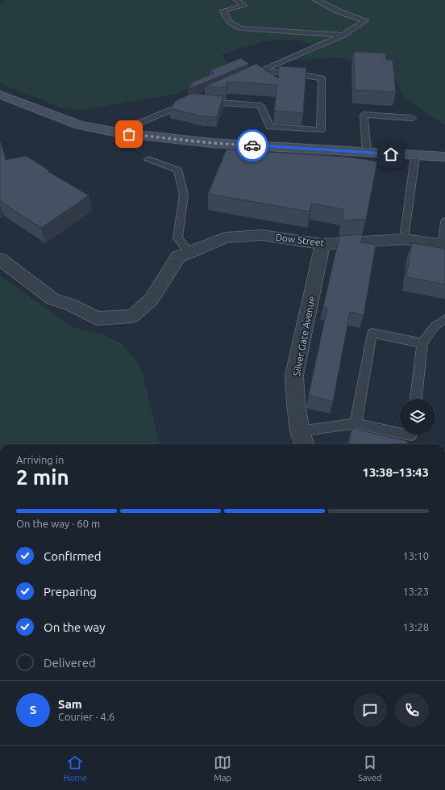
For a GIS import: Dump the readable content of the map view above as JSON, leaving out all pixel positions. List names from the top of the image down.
{
  "streets": {
    "street": ["Dow Street", "Silver Gate Avenue"]
  },
  "crossings": [
    ["Dow Street", "Silver Gate Avenue"]
  ],
  "page": {
    "heading": ["2 min", "Arriving in", "13:38–13:43"],
    "panel": ["Sam", "Courier · 4.6"],
    "bar": "On the way · 60 m",
    "list": [
      ["Confirmed", "13:10"],
      ["Preparing", "13:23"],
      ["On the way", "13:28"],
      "Delivered"
    ],
    "round": "S",
    "tabs": ["Home", "Map", "Saved"]
  }
}
